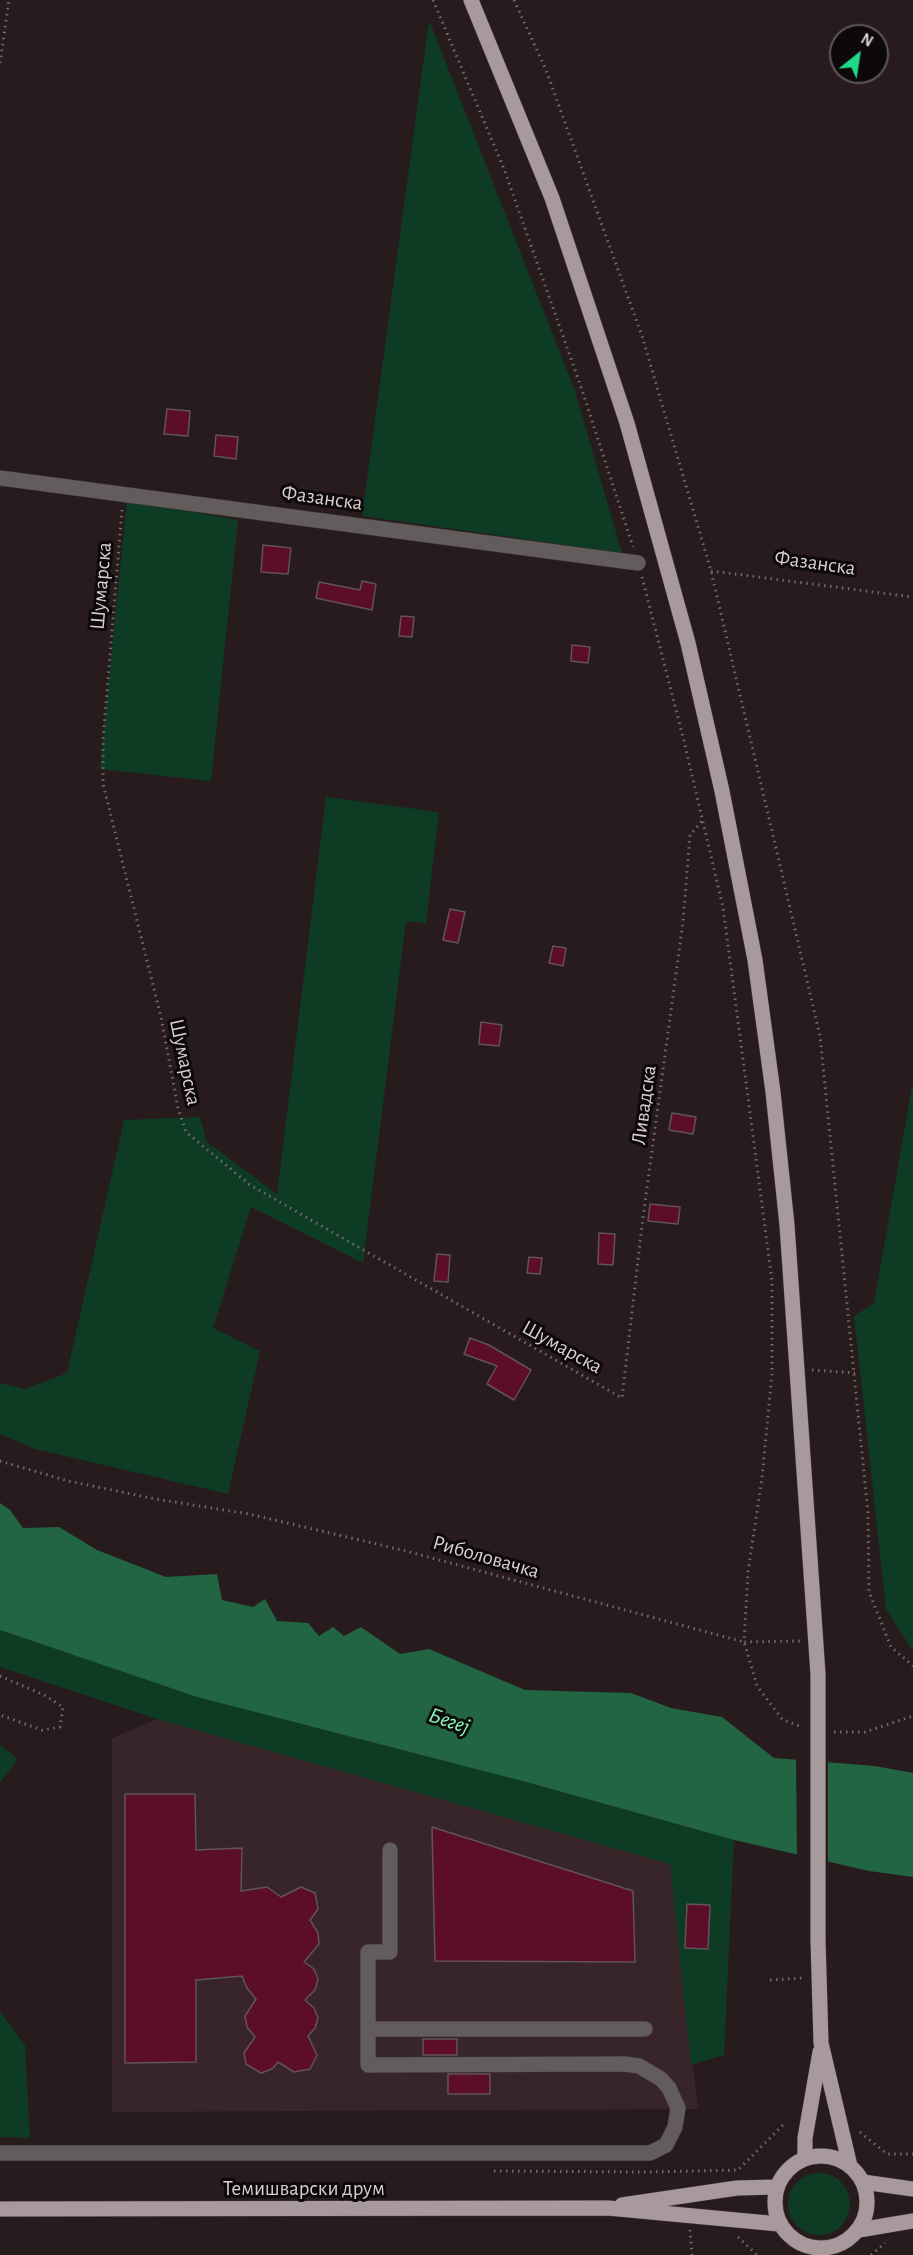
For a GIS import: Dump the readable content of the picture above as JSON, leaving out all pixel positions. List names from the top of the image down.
{
  "streets": {
    "main road": ["Темишварски друм"],
    "street": ["Фазанска"],
    "path": ["Шумарска", "Ливадска", "Риболовачка"]
  },
  "crossings": [
    ["Фазанска", "Шумарска"],
    ["Шумарска", "Ливадска"]
  ],
  "water": ["Бегеј"],
  "north": "top right"
}
